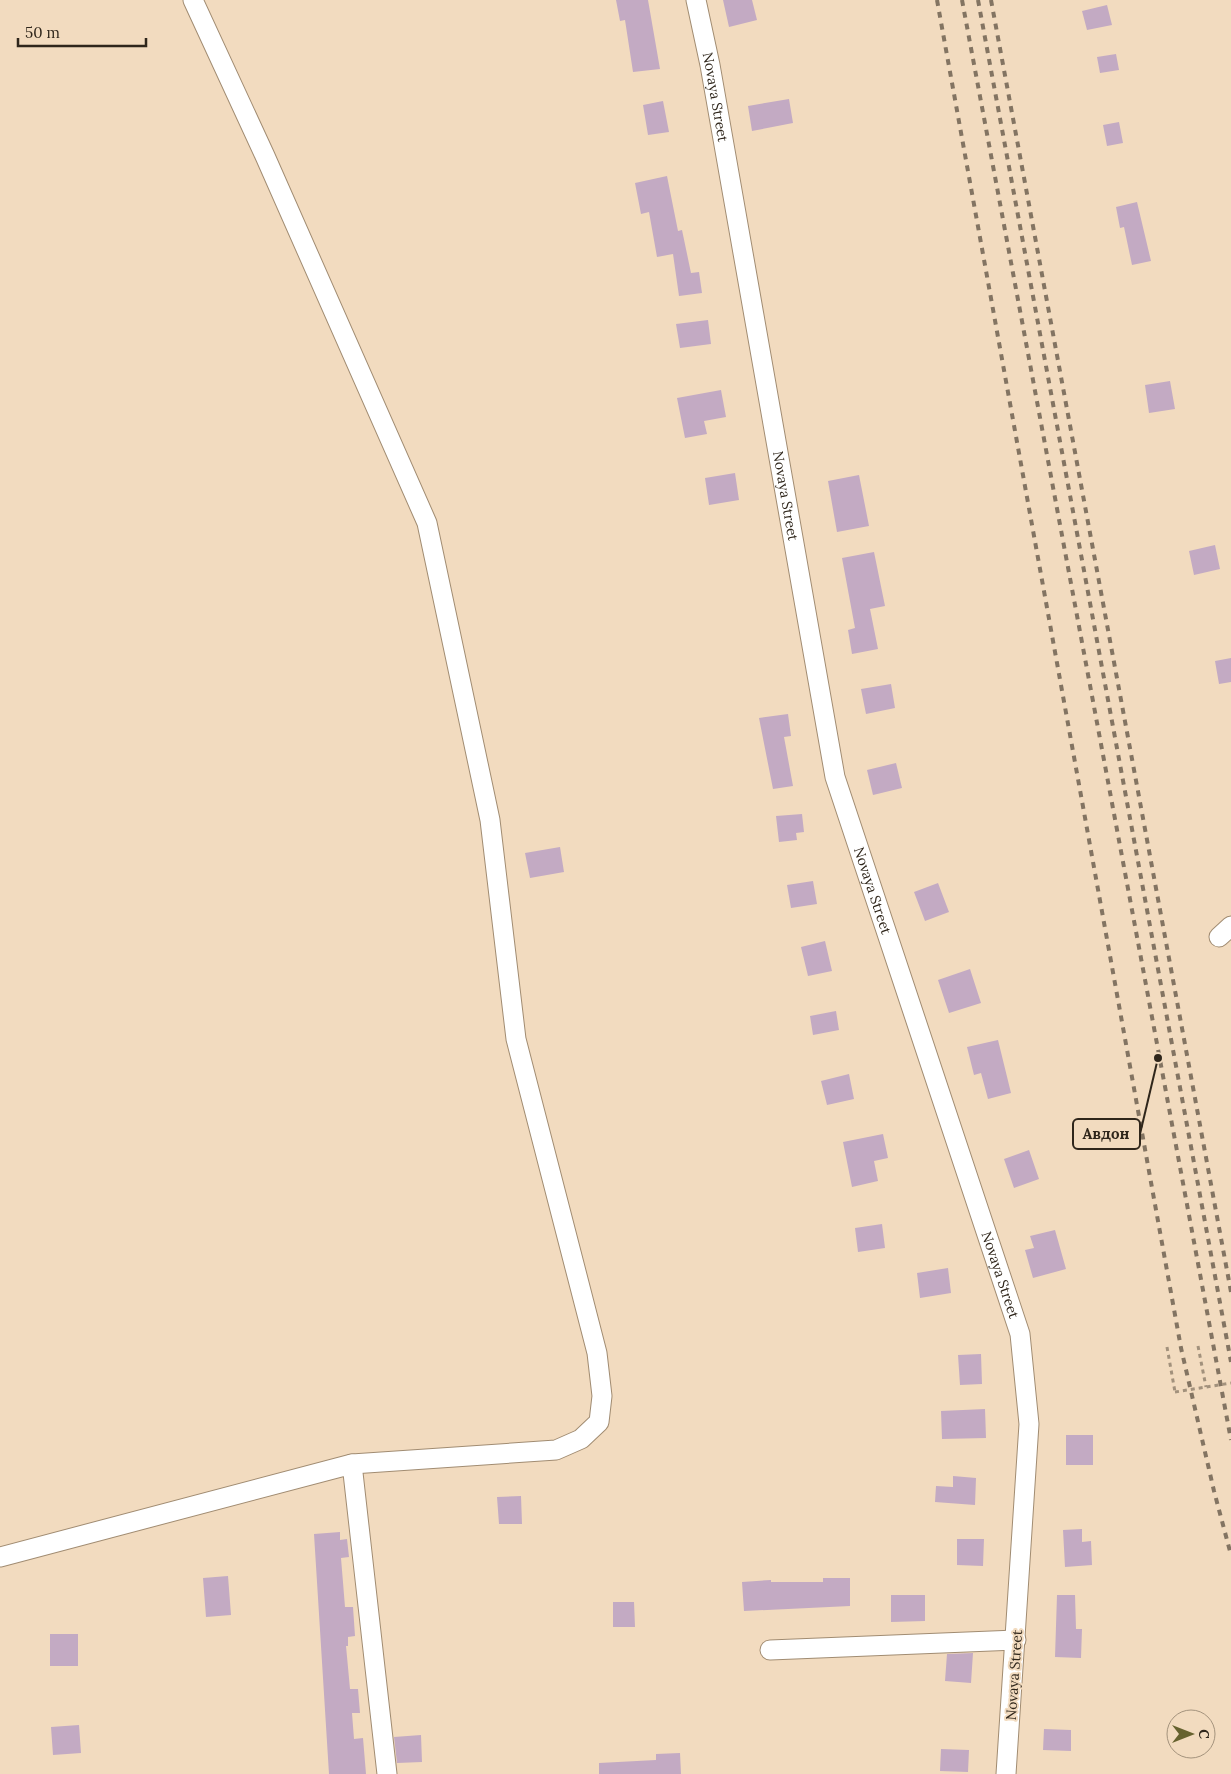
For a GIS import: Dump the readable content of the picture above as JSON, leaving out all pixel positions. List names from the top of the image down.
{
  "streets": {
    "street": ["Novaya Street"]
  },
  "places": ["Авдон"],
  "scale_bar": "50 m",
  "north": "right"
}
